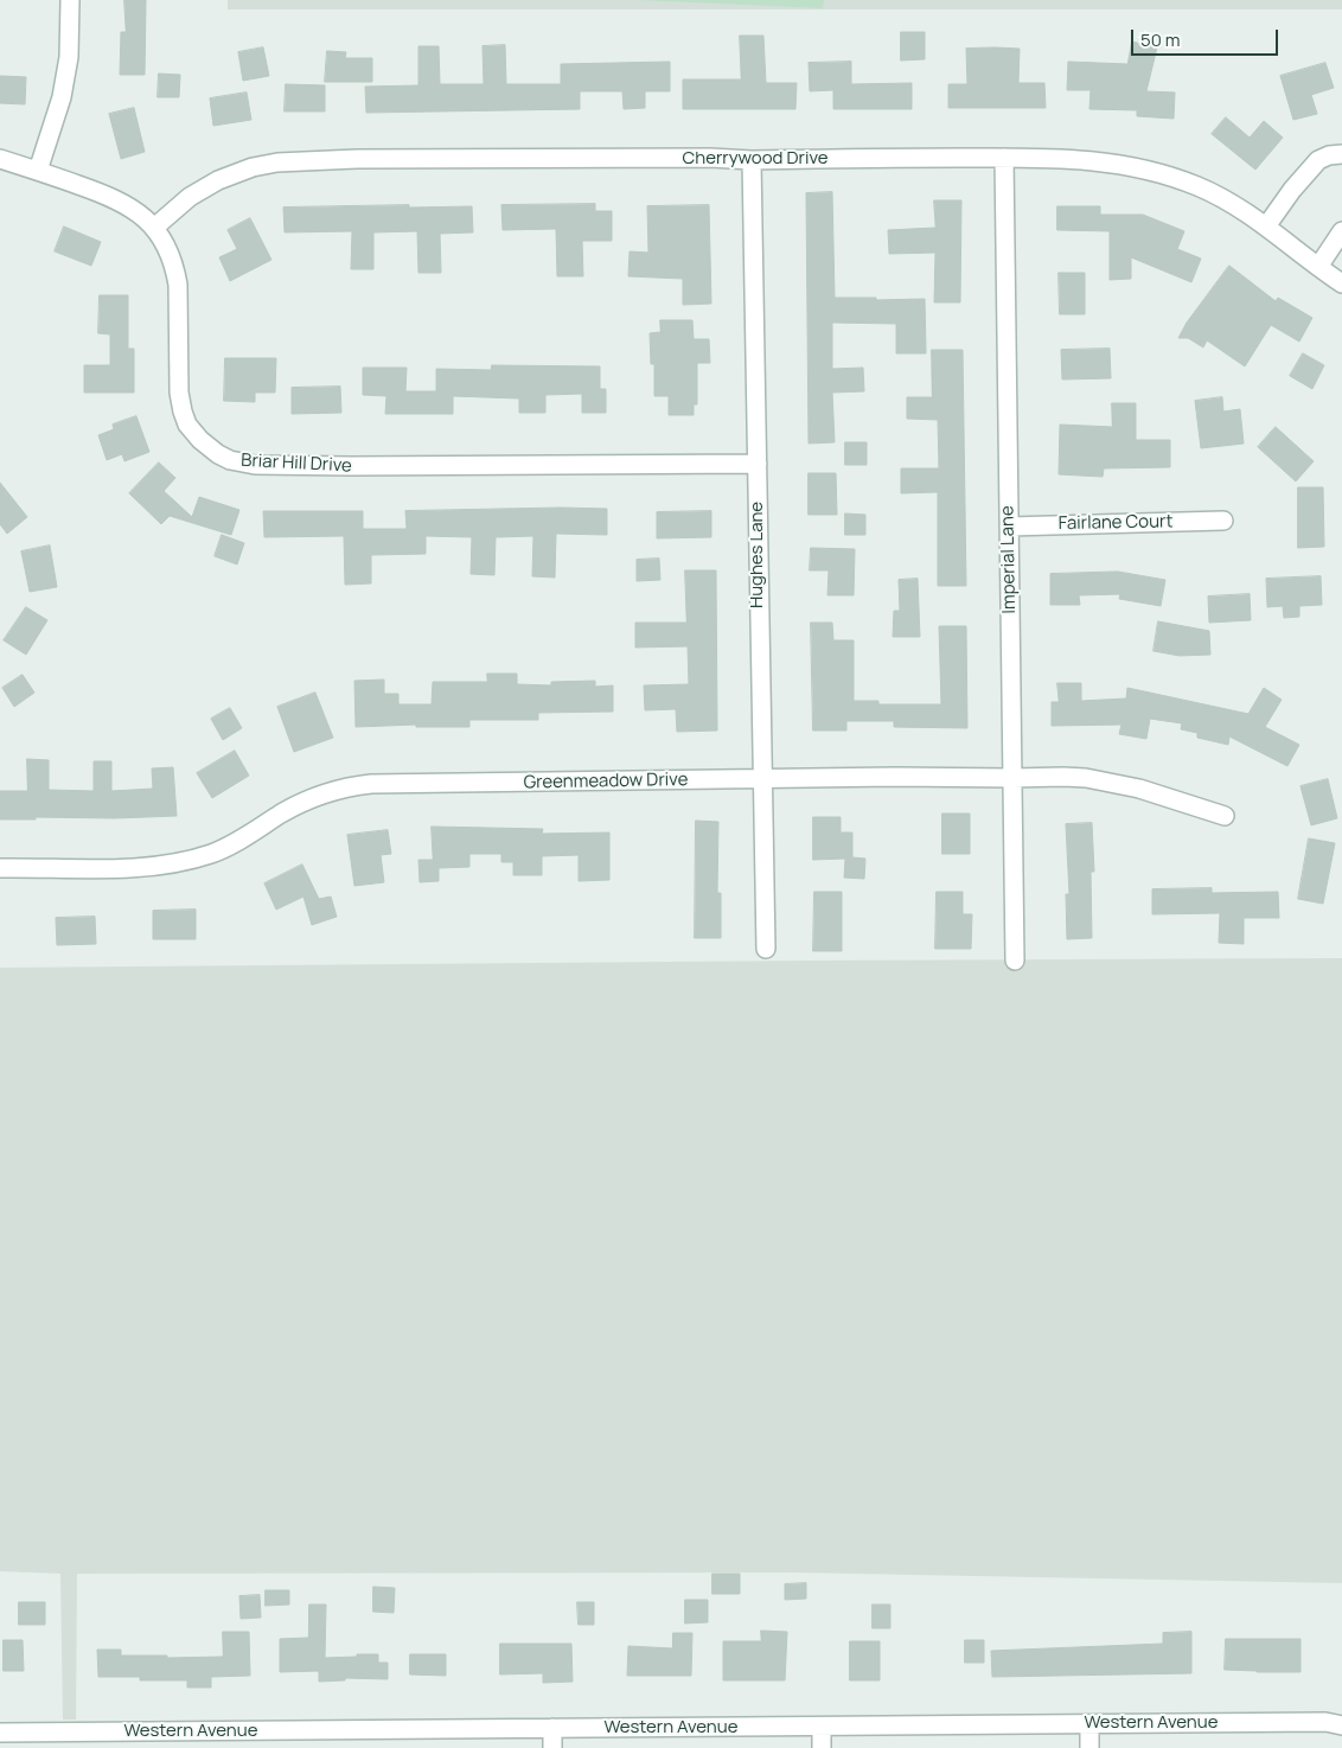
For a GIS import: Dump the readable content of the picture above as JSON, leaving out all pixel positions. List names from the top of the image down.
{
  "streets": {
    "street": [
      "Cherrywood Drive",
      "Briar Hill Drive",
      "Fairlane Court",
      "Hughes Lane",
      "Imperial Lane",
      "Greenmeadow Drive",
      "Western Avenue"
    ]
  },
  "crossings": [
    ["Cherrywood Drive", "Briar Hill Drive"],
    ["Cherrywood Drive", "Hughes Lane"],
    ["Cherrywood Drive", "Imperial Lane"],
    ["Briar Hill Drive", "Hughes Lane"],
    ["Fairlane Court", "Imperial Lane"],
    ["Hughes Lane", "Greenmeadow Drive"],
    ["Imperial Lane", "Greenmeadow Drive"]
  ],
  "scale_bar": "50 m"
}
